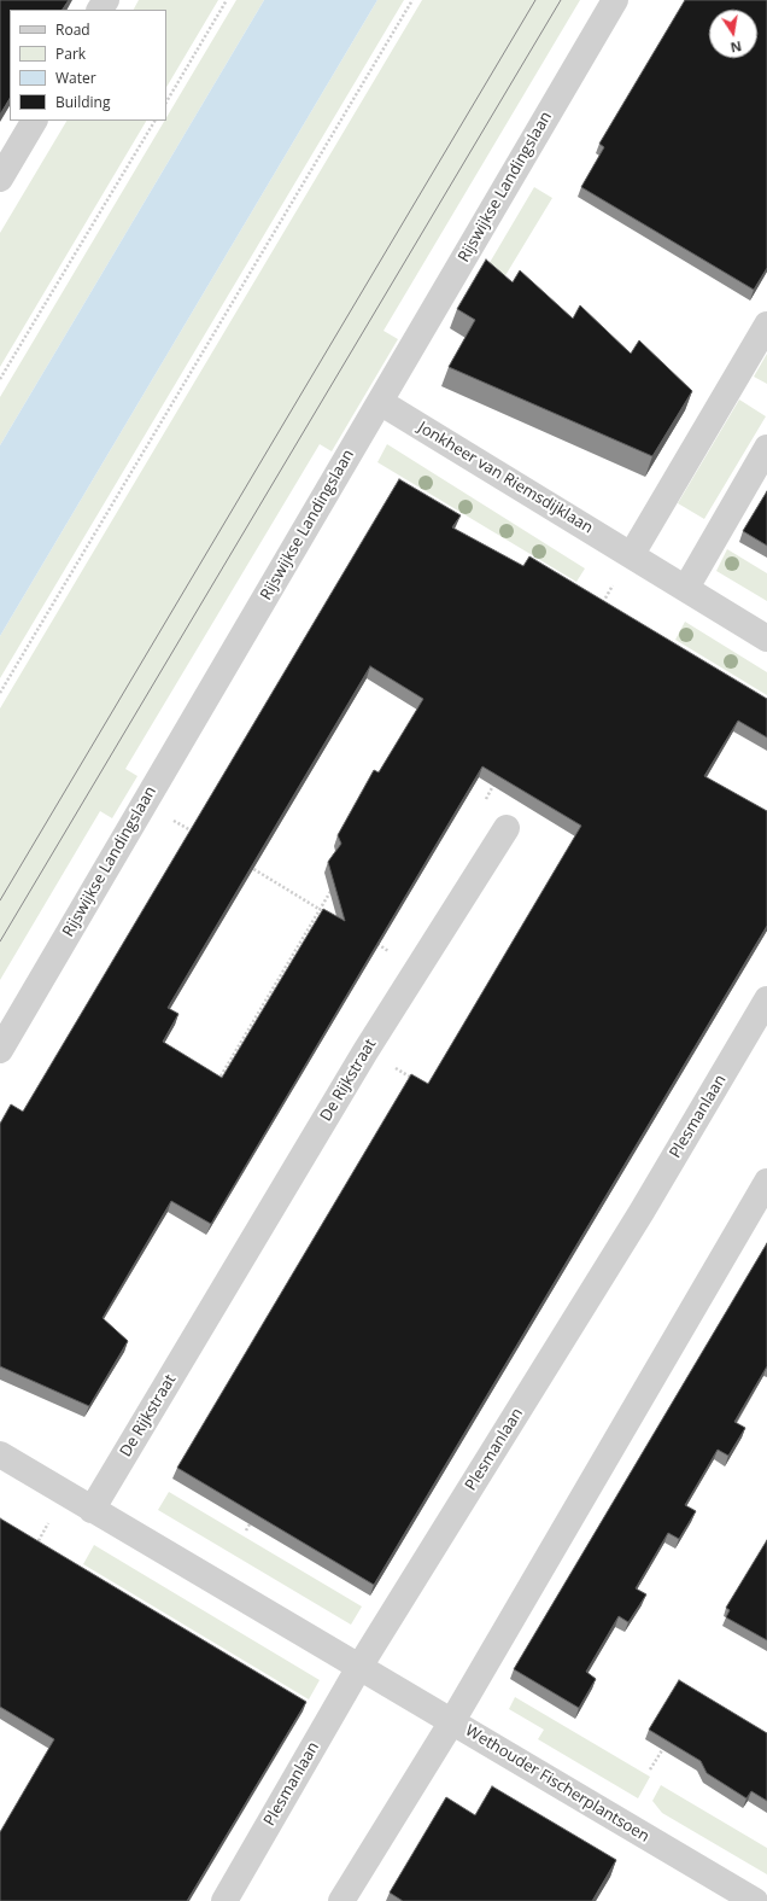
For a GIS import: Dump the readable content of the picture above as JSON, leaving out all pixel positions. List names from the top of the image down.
{
  "streets": {
    "street": [
      "Rijswijkse Landingslaan",
      "Jonkheer van Riemsdijklaan",
      "De Rijkstraat",
      "Plesmanlaan",
      "Wethouder Fischerplantsoen"
    ]
  },
  "crossings": [
    ["Rijswijkse Landingslaan", "Jonkheer van Riemsdijklaan"],
    ["Plesmanlaan", "Wethouder Fischerplantsoen"]
  ],
  "legend": [
    "Road",
    "Park",
    "Water",
    "Building"
  ],
  "north": "bottom"
}
